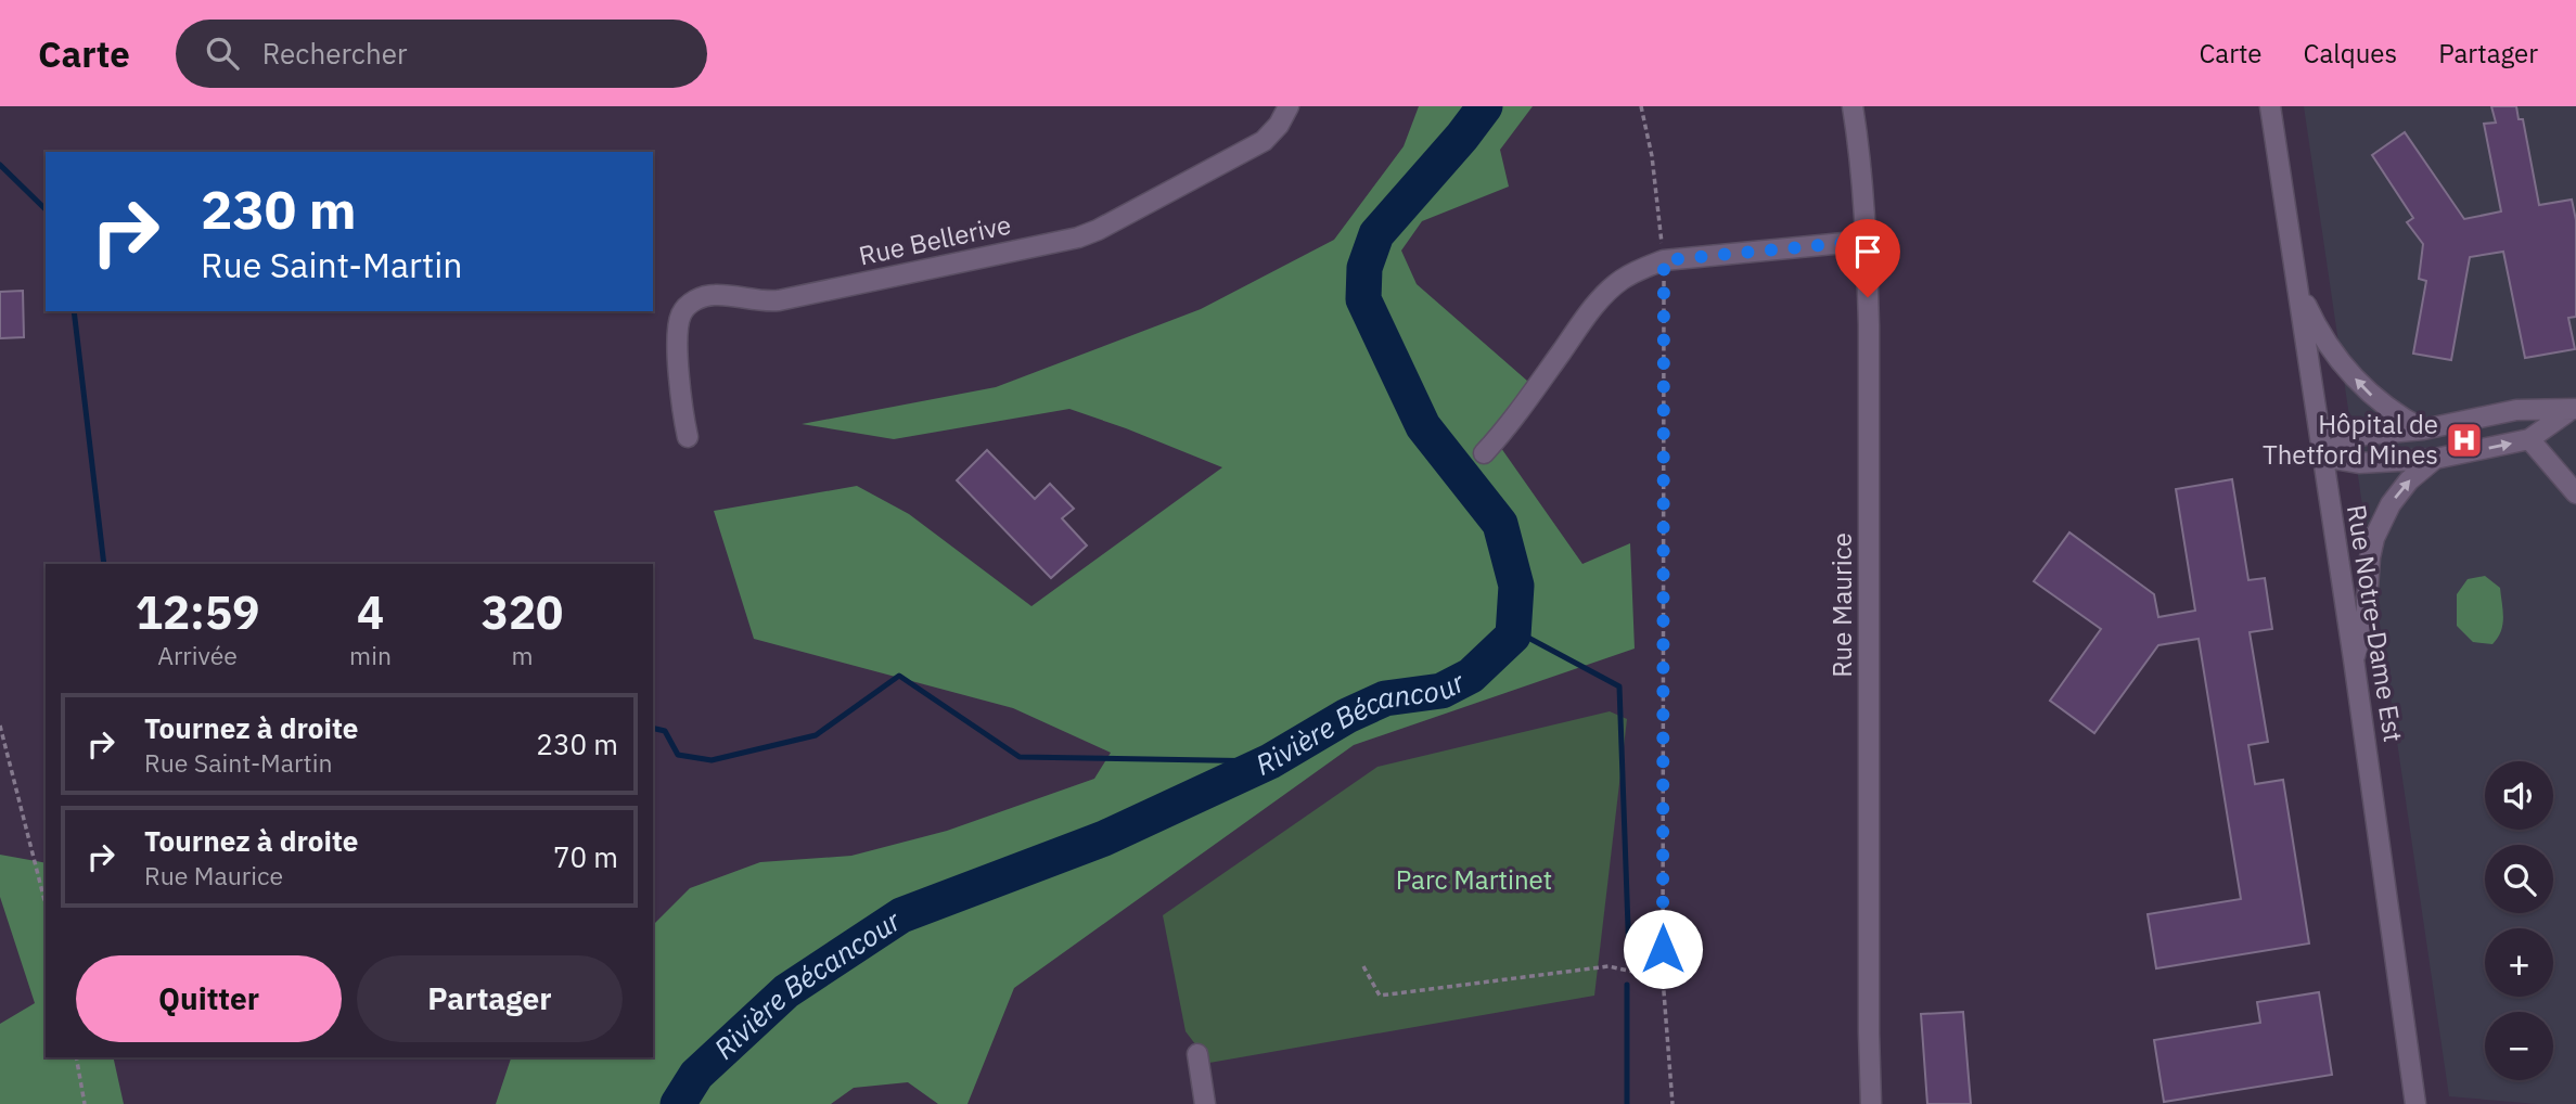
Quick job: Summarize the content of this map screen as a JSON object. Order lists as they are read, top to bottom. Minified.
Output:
{"streets":{"street":["Rue Bellerive","Rue Maurice","Rue Notre-Dame Est"]},"water":["Rivière Bécancour"],"parks":["Parc Martinet"],"places":{"hospital":["Hôpital de Thetford Mines"]},"page":{"header":"Carte","search":"Rechercher","nav":["Carte","Calques","Partager"],"turn":["230 m","Rue Saint-Martin"],"eta":["12:59","Arrivée","4","min","320","m"],"list":[{"name":"Tournez à droite","note":"Rue Saint-Martin","value":"230 m"},{"name":"Tournez à droite","note":"Rue Maurice","value":"70 m"}],"map_buttons":["+","−"],"buttons":["Quitter","Partager"]}}
